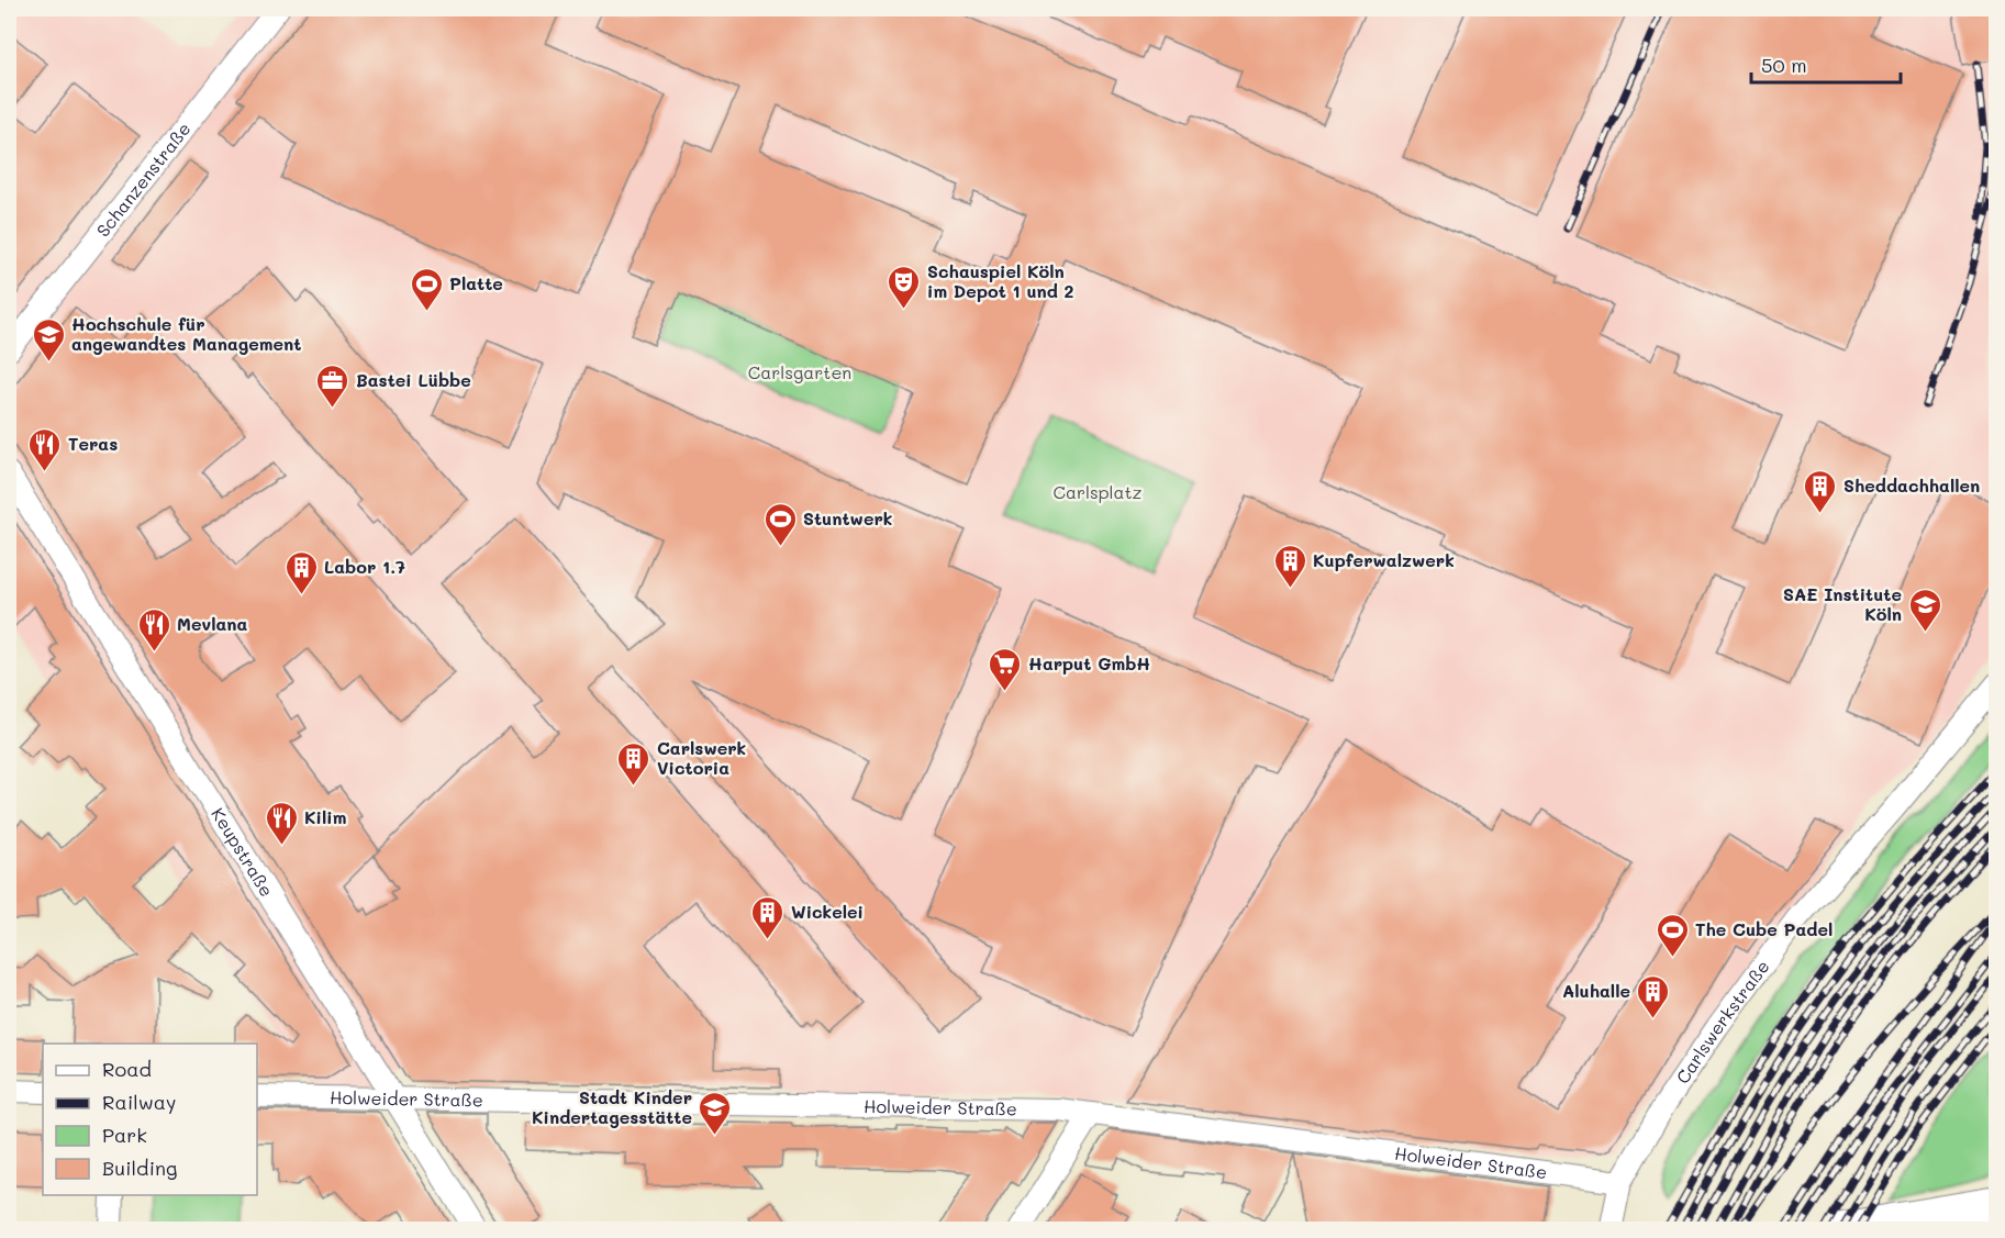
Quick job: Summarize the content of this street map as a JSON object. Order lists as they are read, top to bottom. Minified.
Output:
{"streets":{"street":["Schanzenstraße","Keupstraße","Carlswerkstraße","Holweider Straße"]},"crossings":[["Keupstraße","Holweider Straße"],["Carlswerkstraße","Holweider Straße"]],"parks":["Carlsgarten","Carlsplatz"],"places":{"theatre":["Schauspiel Köln im Depot 1 und 2"],"sports":["Platte","Stuntwerk","The Cube Padel"],"school or university":["Hochschule für angewandtes Management","SAE Institute Köln","Stadt Kinder Kindertagesstätte"],"office":["Bastei Lübbe"],"restaurant":["Teras","Mevlana","Kilim"],"building":["Sheddachhallen","Kupferwalzwerk","Labor 1.7","Carlswerk Victoria","Wickelei","Aluhalle"],"supermarket":["Harput GmbH"]},"legend":["Road","Railway","Park","Building"],"scale_bar":"50 m"}
